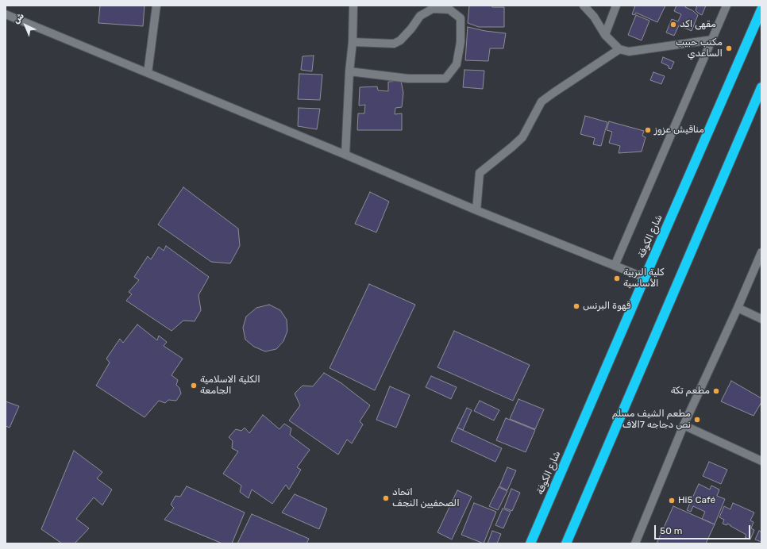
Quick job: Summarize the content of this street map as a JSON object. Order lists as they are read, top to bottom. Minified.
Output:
{"streets":{"highway":["شارع الكوفة"]},"places":["مقهى اكد","مكتب حبيب الساعدي","مناقيش عزوز","كلية التربية الأساسية","قهوة البرنس","الكلية الاسلامية الجامعة","مطعم تكة","مطعم الشيف مسلم نص دجاجه 7الاف","اتحاد الصحفيين النجف","Hi5 Café"],"scale_bar":"50 m","north":"top left"}
